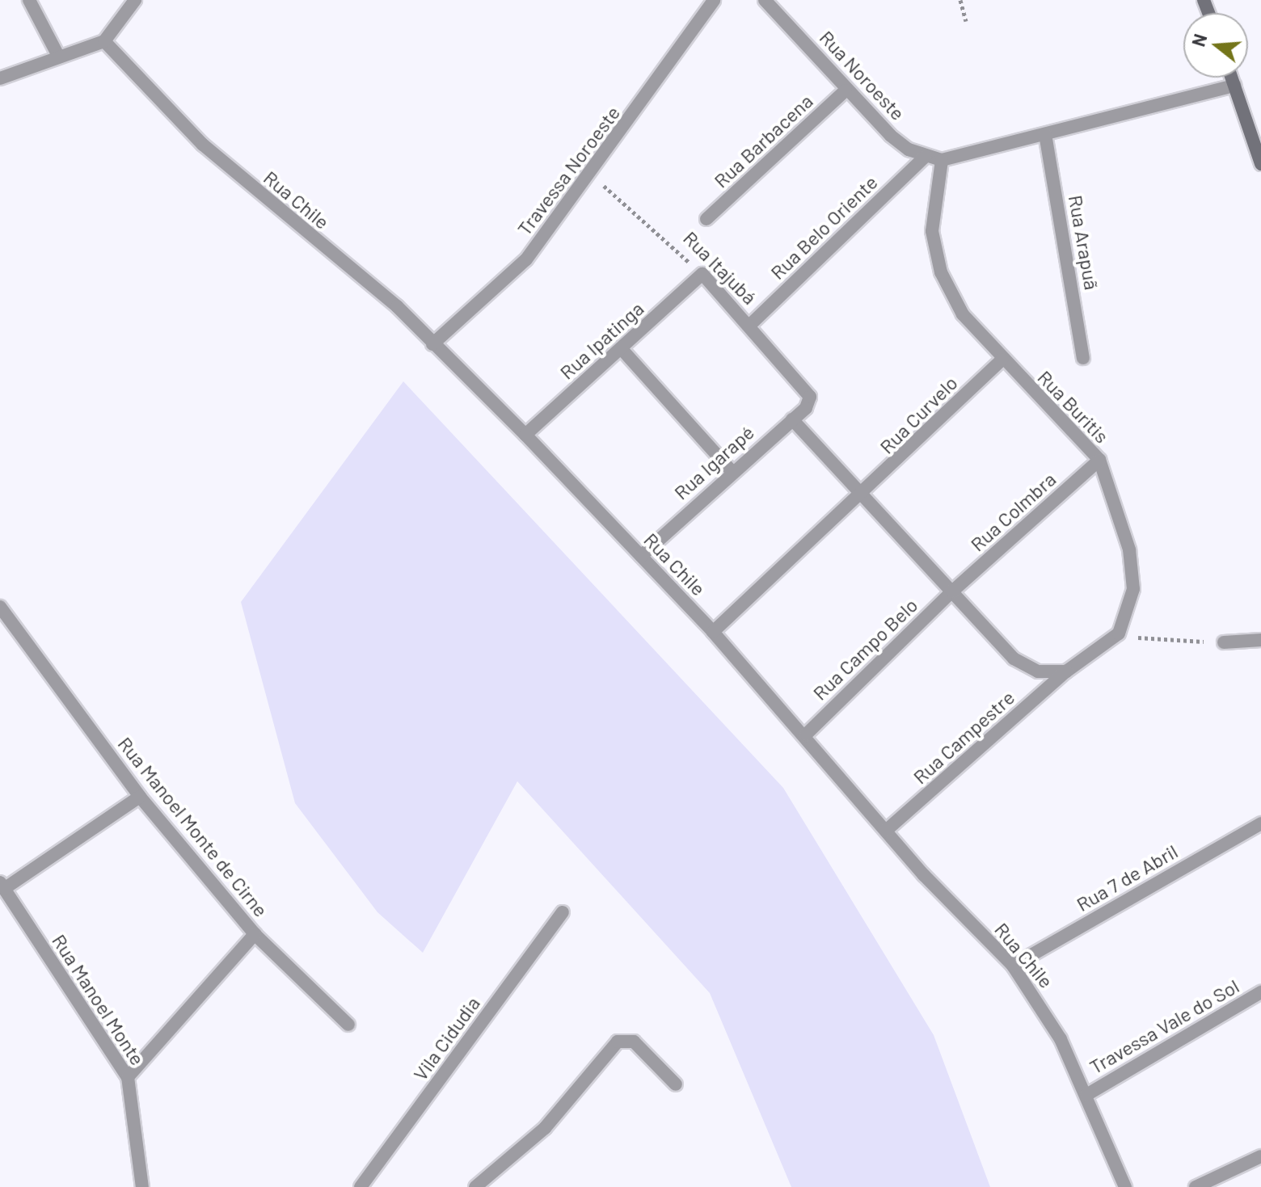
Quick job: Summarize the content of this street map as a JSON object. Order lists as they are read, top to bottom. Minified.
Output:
{"streets":{"street":["Rua Noroeste","Rua Barbacena","Travessa Noroeste","Rua Chile","Rua Belo Oriente","Rua Arapuã","Rua Itajubá","Rua Ipatinga","Rua Buritis","Rua Curvelo","Rua Igarapé","Rua Colmbra","Rua Campo Belo","Rua Campestre","Rua Manoel Monte de Cirne","Rua 7 de Abril","Rua Manoel Monte","Travessa Vale do Sol","Vila Cidudia"]},"crossings":[["Rua Noroeste","Rua Barbacena"],["Rua Noroeste","Rua Belo Oriente"],["Rua Noroeste","Rua Buritis"],["Travessa Noroeste","Rua Chile"],["Travessa Noroeste","Rua Itajubá"],["Rua Chile","Rua Ipatinga"],["Rua Chile","Rua Curvelo"],["Rua Chile","Rua Igarapé"],["Rua Chile","Rua Campo Belo"],["Rua Chile","Rua Campestre"],["Rua Chile","Rua 7 de Abril"],["Rua Chile","Travessa Vale do Sol"],["Rua Belo Oriente","Rua Itajubá"],["Rua Itajubá","Rua Ipatinga"],["Rua Itajubá","Rua Igarapé"],["Rua Buritis","Rua Curvelo"],["Rua Buritis","Rua Colmbra"],["Rua Colmbra","Rua Campo Belo"]],"north":"left"}
